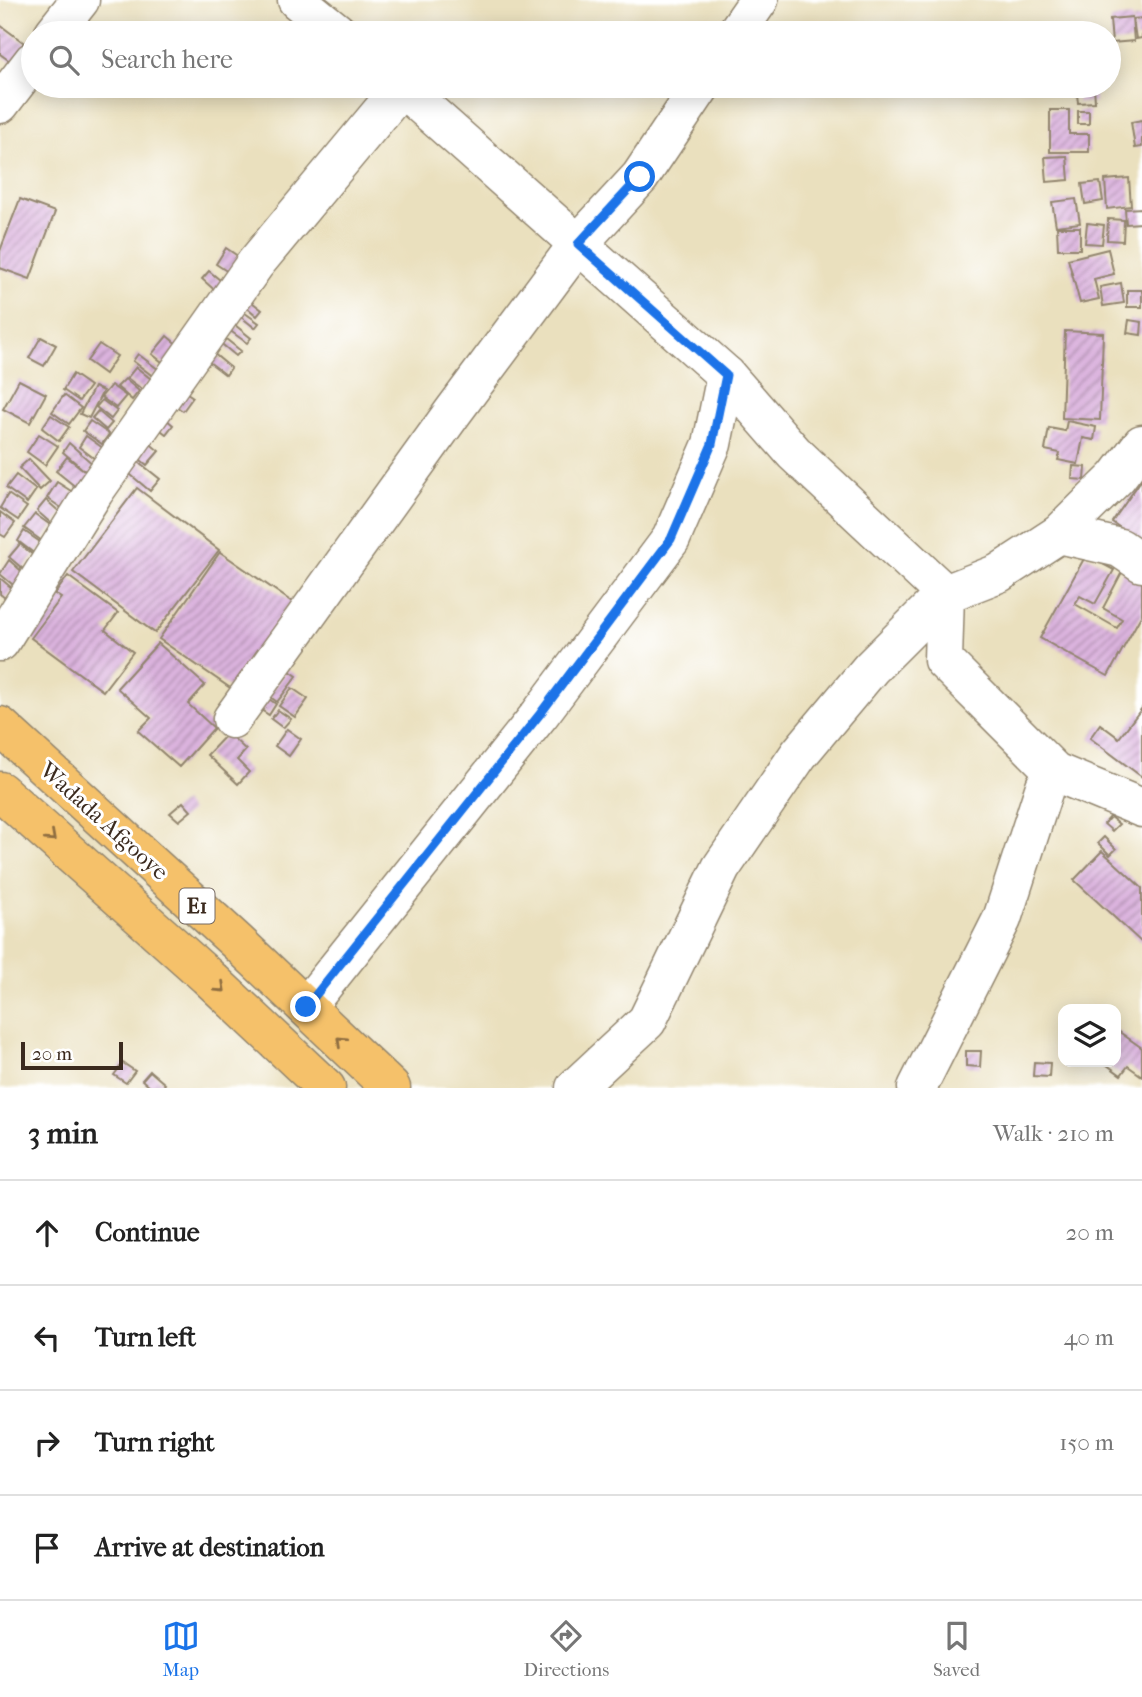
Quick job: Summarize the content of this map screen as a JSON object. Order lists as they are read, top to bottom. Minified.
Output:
{"streets":{"highway":["Wadada Afgooye","E1"]},"scale_bar":"20 m","page":{"search":"Search here","scale":"20 m","heading":["3 min","Walk · 210 m"],"list":[["Continue","20 m"],["Turn left","40 m"],["Turn right","150 m"],"Arrive at destination"],"nav":["Map","Directions","Saved"]}}
